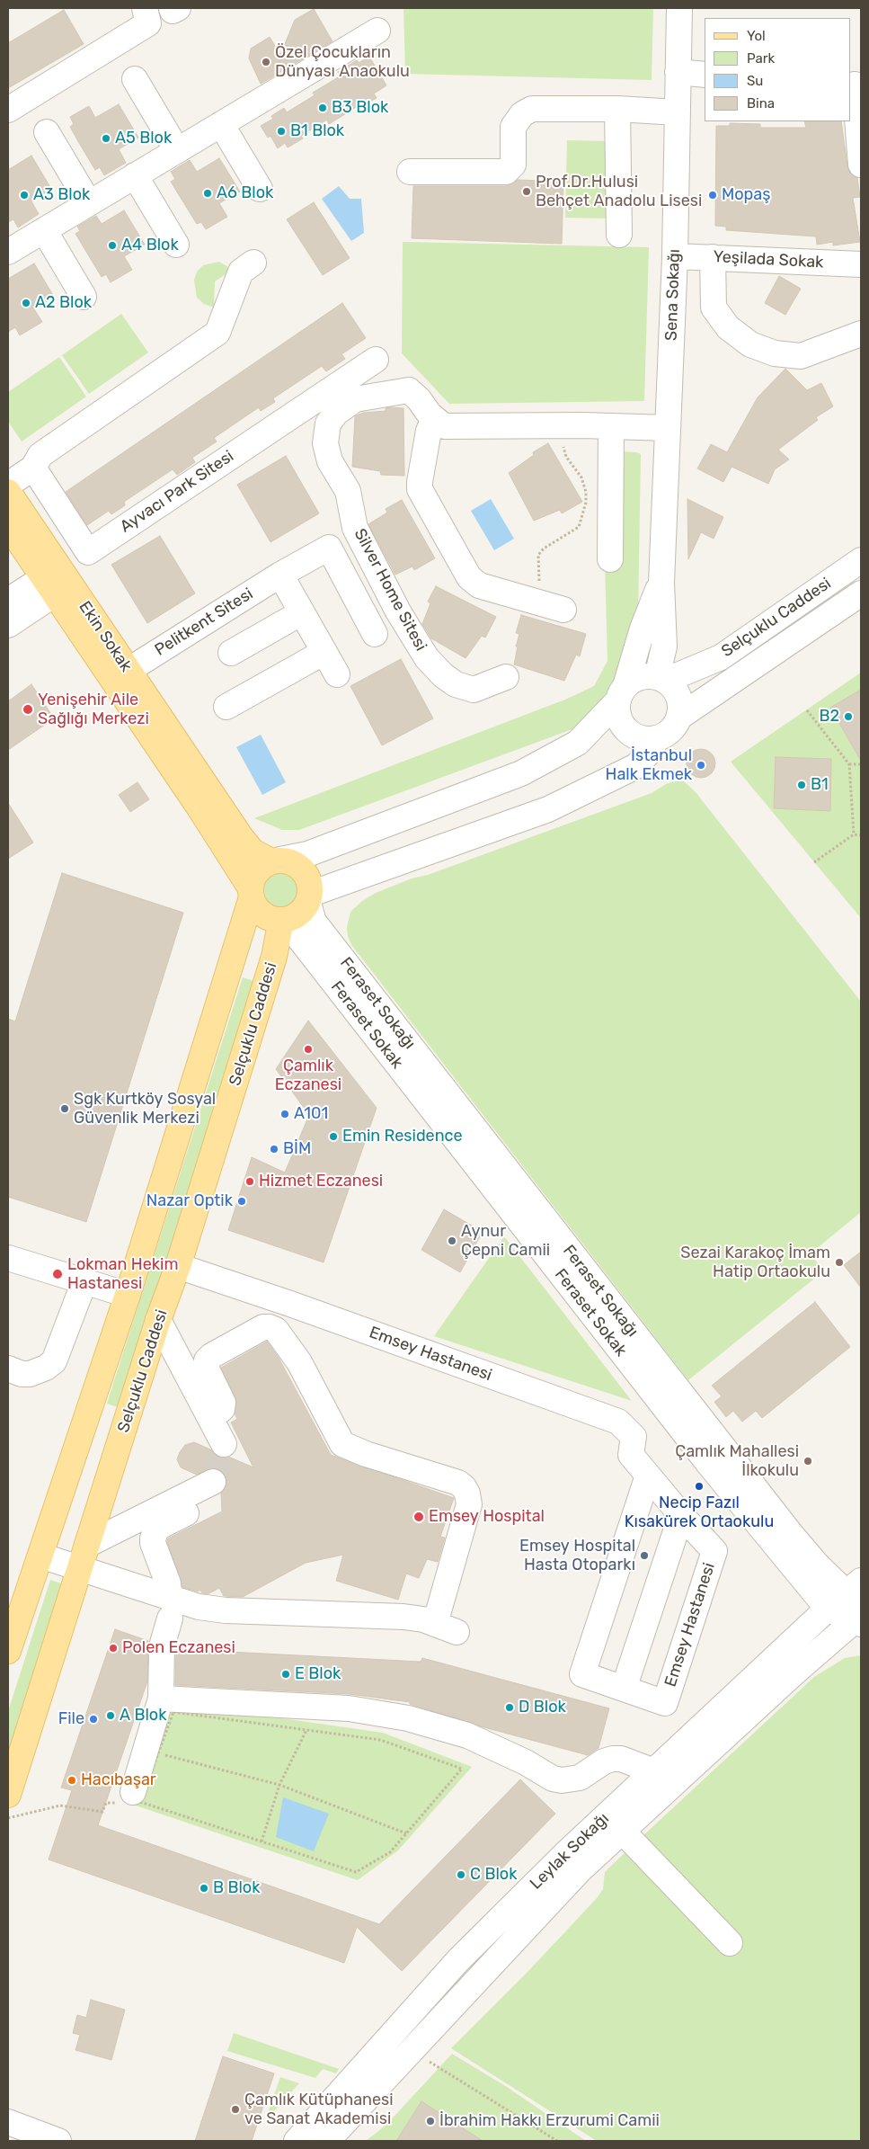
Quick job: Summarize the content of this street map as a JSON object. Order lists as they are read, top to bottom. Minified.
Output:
{"streets":{"main road":["Selçuklu Caddesi","Ekin Sokak"],"street":["Yeşilada Sokak","Sena Sokağı","Ayvacı Park Sitesi","Silver Home Sitesi","Pelitkent Sitesi","Feraset Sokağı","Feraset Sokak","Emsey Hastanesi","Leylak Sokağı"]},"crossings":[["Yeşilada Sokak","Sena Sokağı"],["Sena Sokağı","Selçuklu Caddesi"],["Selçuklu Caddesi","Ekin Sokak"],["Selçuklu Caddesi","Feraset Sokağı"],["Selçuklu Caddesi","Feraset Sokak"],["Selçuklu Caddesi","Emsey Hastanesi"],["Pelitkent Sitesi","Ekin Sokak"],["Ekin Sokak","Feraset Sokağı"],["Ekin Sokak","Feraset Sokak"],["Feraset Sokağı","Feraset Sokak"],["Feraset Sokağı","Leylak Sokağı"],["Feraset Sokak","Leylak Sokağı"]],"places":["Özel Çocukların Dünyası Anaokulu","B3 Blok","B1 Blok","A5 Blok","Prof.Dr.Hulusi Behçet Anadolu Lisesi","A6 Blok","A3 Blok","Mopaş","A4 Blok","A2 Blok","Yenişehir Aile Sağlığı Merkezi","B2","İstanbul Halk Ekmek","B1","Çamlık Eczanesi","Sgk Kurtköy Sosyal Güvenlik Merkezi","A101","Emin Residence","BİM","Hizmet Eczanesi","Nazar Optik","Aynur Çepni Camii","Sezai Karakoç İmam Hatip Ortaokulu","Lokman Hekim Hastanesi","Çamlık Mahallesi İlkokulu","Necip Fazıl Kısakürek Ortaokulu","Emsey Hospital","Emsey Hospital Hasta Otoparkı","Polen Eczanesi","E Blok","D Blok","A Blok","File","Hacıbaşar","C Blok","B Blok","Çamlık Kütüphanesi ve Sanat Akademisi","İbrahim Hakkı Erzurumi Camii"],"legend":["Yol","Park","Su","Bina"]}
